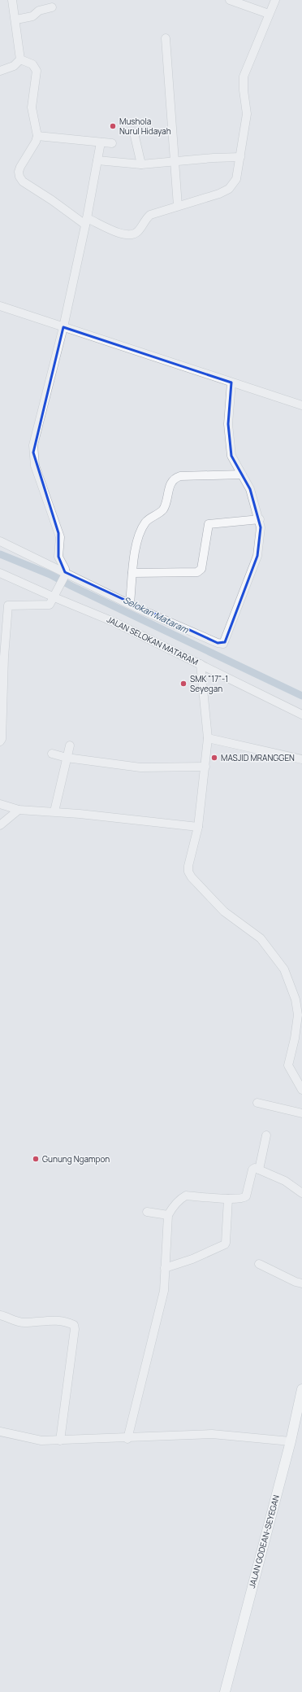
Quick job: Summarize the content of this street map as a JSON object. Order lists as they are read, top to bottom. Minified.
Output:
{"streets":{"main road":["JALAN GODEAN-SEYEGAN"],"street":["JALAN SELOKAN MATARAM"]},"water":["Selokan Mataram"],"places":["Mushola Nurul Hidayah","SMK \"17\"-1 Seyegan","MASJID MRANGGEN","Gunung Ngampon"]}
